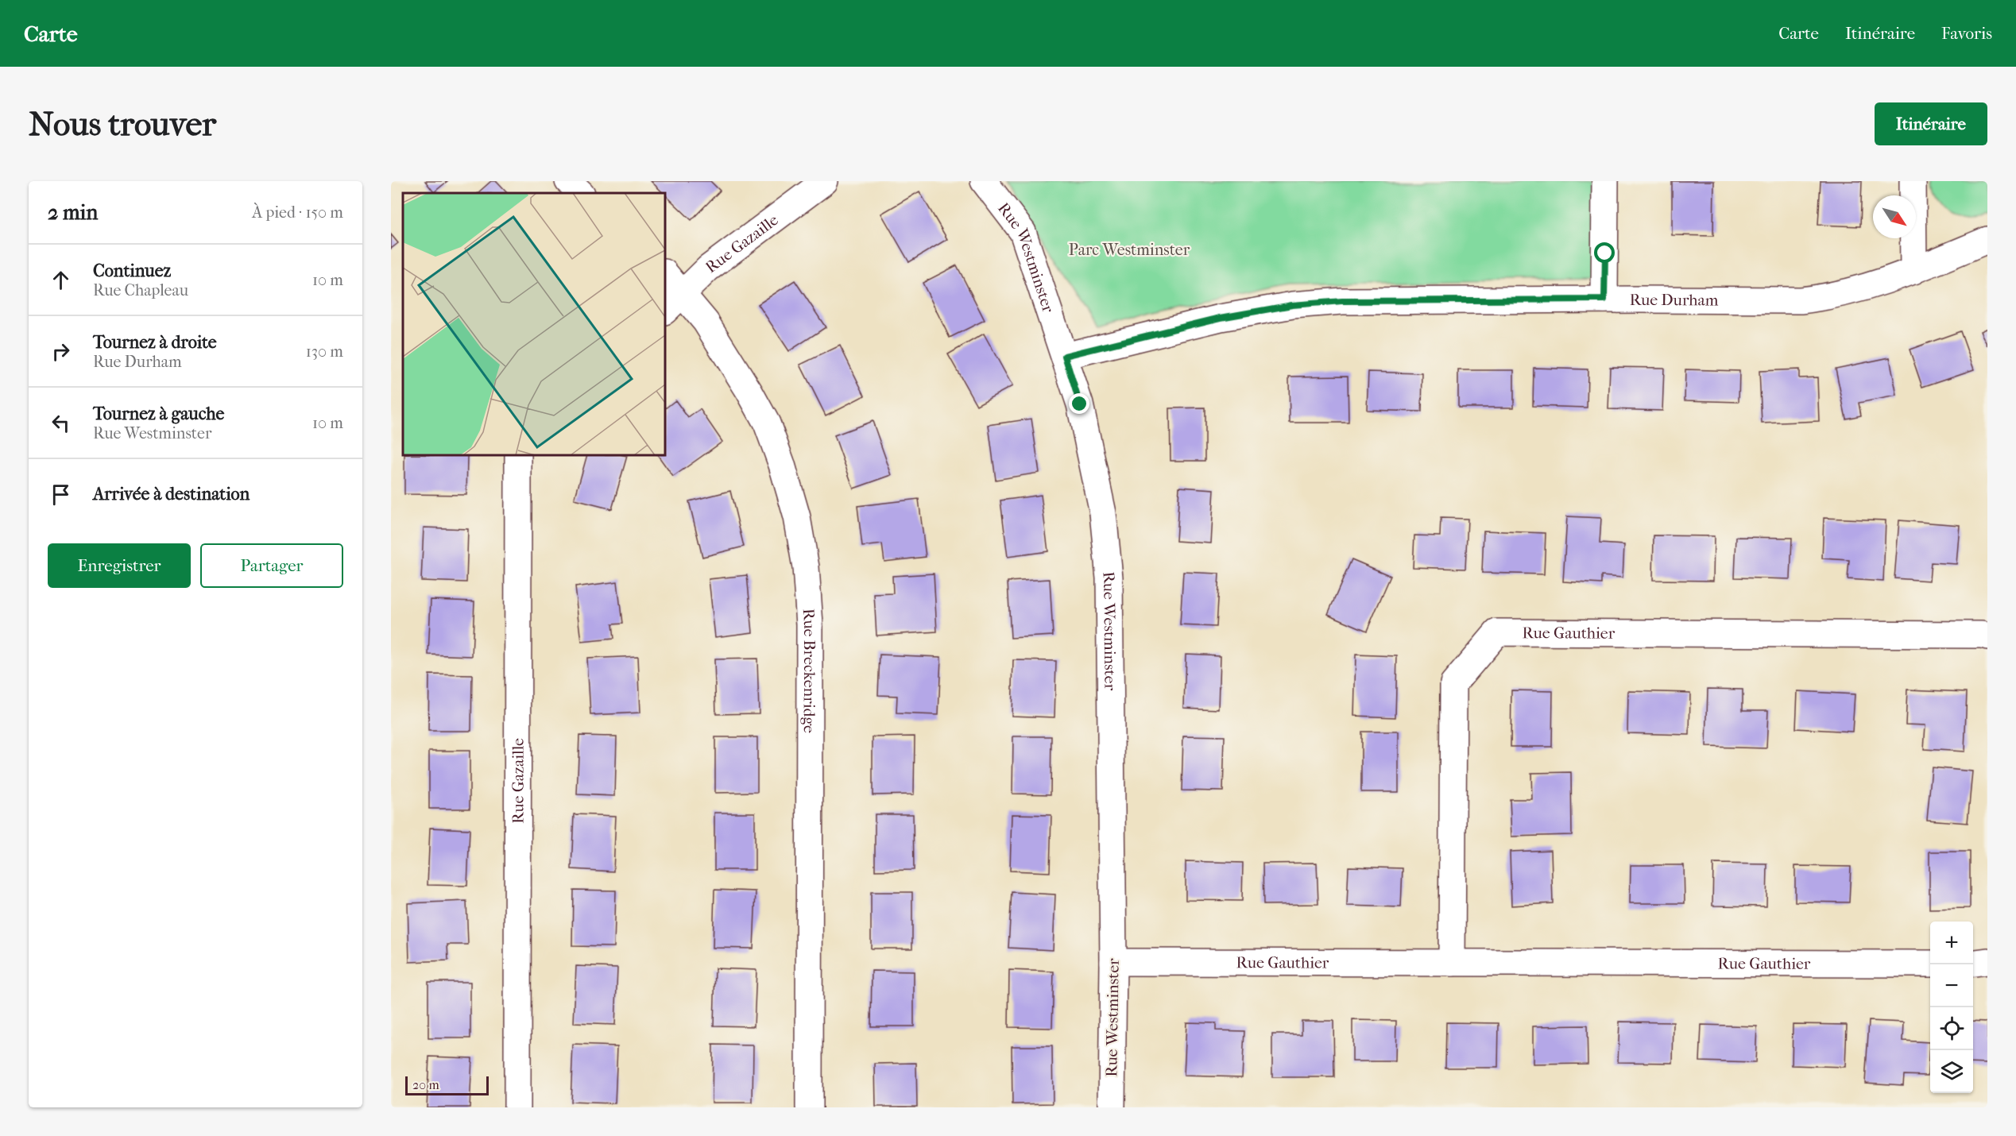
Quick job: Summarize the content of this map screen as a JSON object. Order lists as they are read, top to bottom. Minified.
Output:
{"streets":{"street":["Rue Gazaille","Rue Westminster","Rue Durham","Rue Gauthier","Rue Breckenridge"]},"crossings":[["Rue Gazaille","Rue Breckenridge"],["Rue Westminster","Rue Durham"],["Rue Westminster","Rue Gauthier"]],"parks":["Parc Westminster"],"scale_bar":"20 m","north":"bottom right","page":{"header":"Carte","nav":["Carte","Itinéraire","Favoris"],"buttons":["Itinéraire",["Enregistrer","Partager"]],"title":"Nous trouver","heading":["2 min","À pied · 150 m"],"list":[["Continuez","Rue Chapleau","10 m"],["Tournez à droite","Rue Durham","130 m"],["Tournez à gauche","Rue Westminster","10 m"],"Arrivée à destination"],"map_buttons":["+","−"],"scale":"20 m"}}
